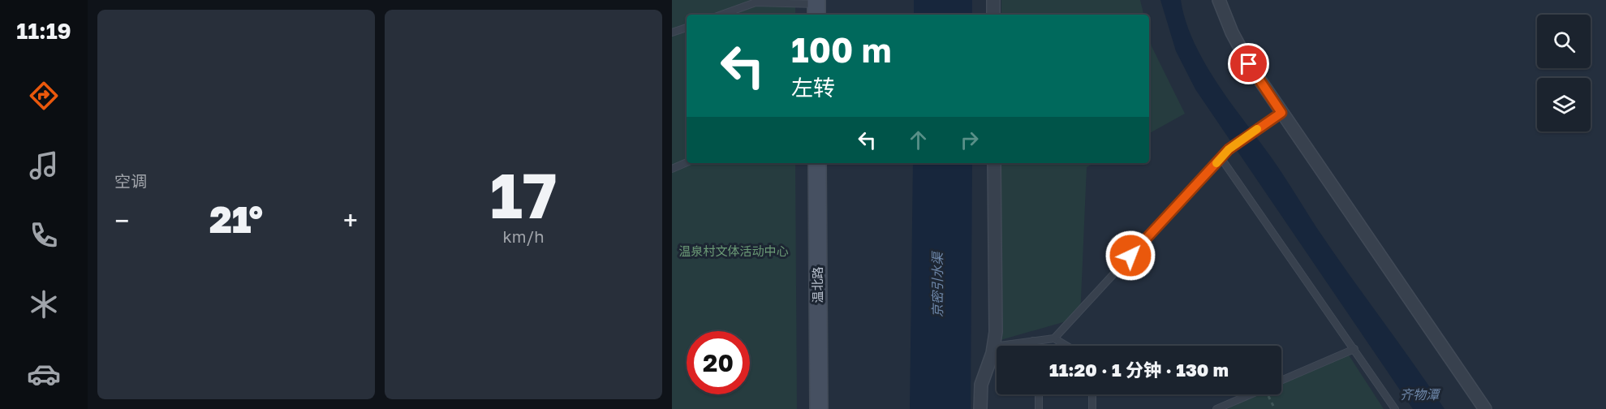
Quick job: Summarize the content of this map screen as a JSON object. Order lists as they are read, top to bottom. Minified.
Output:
{"streets":{"main road":["温北路"]},"water":["京密引水渠","齐物潭"],"parks":["温泉村文体活动中心"],"page":{"tabs":"11:19","tile":["空调",["17","km/h"]],"turn":["100 m","左转"],"heat":["−","21°","+"],"limit":"20","trip":"11:20 · 1 分钟 · 130 m"}}
